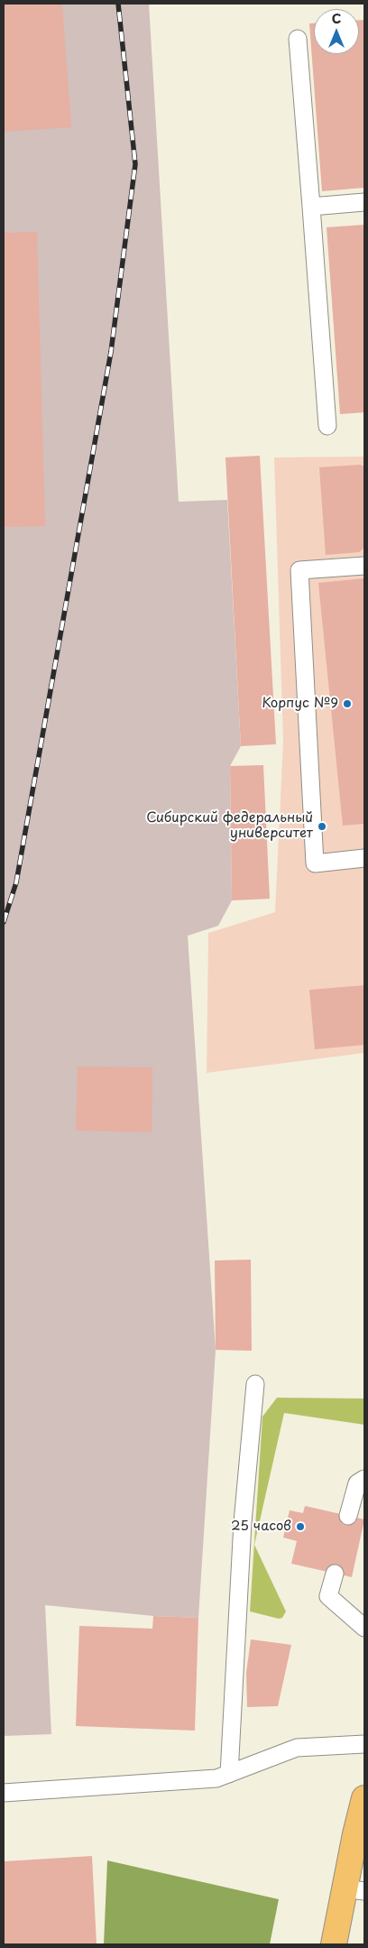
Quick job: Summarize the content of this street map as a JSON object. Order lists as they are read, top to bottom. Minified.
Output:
{"places":["Корпус №9","Сибирский федеральный университет","25 часов"],"north":"top"}
